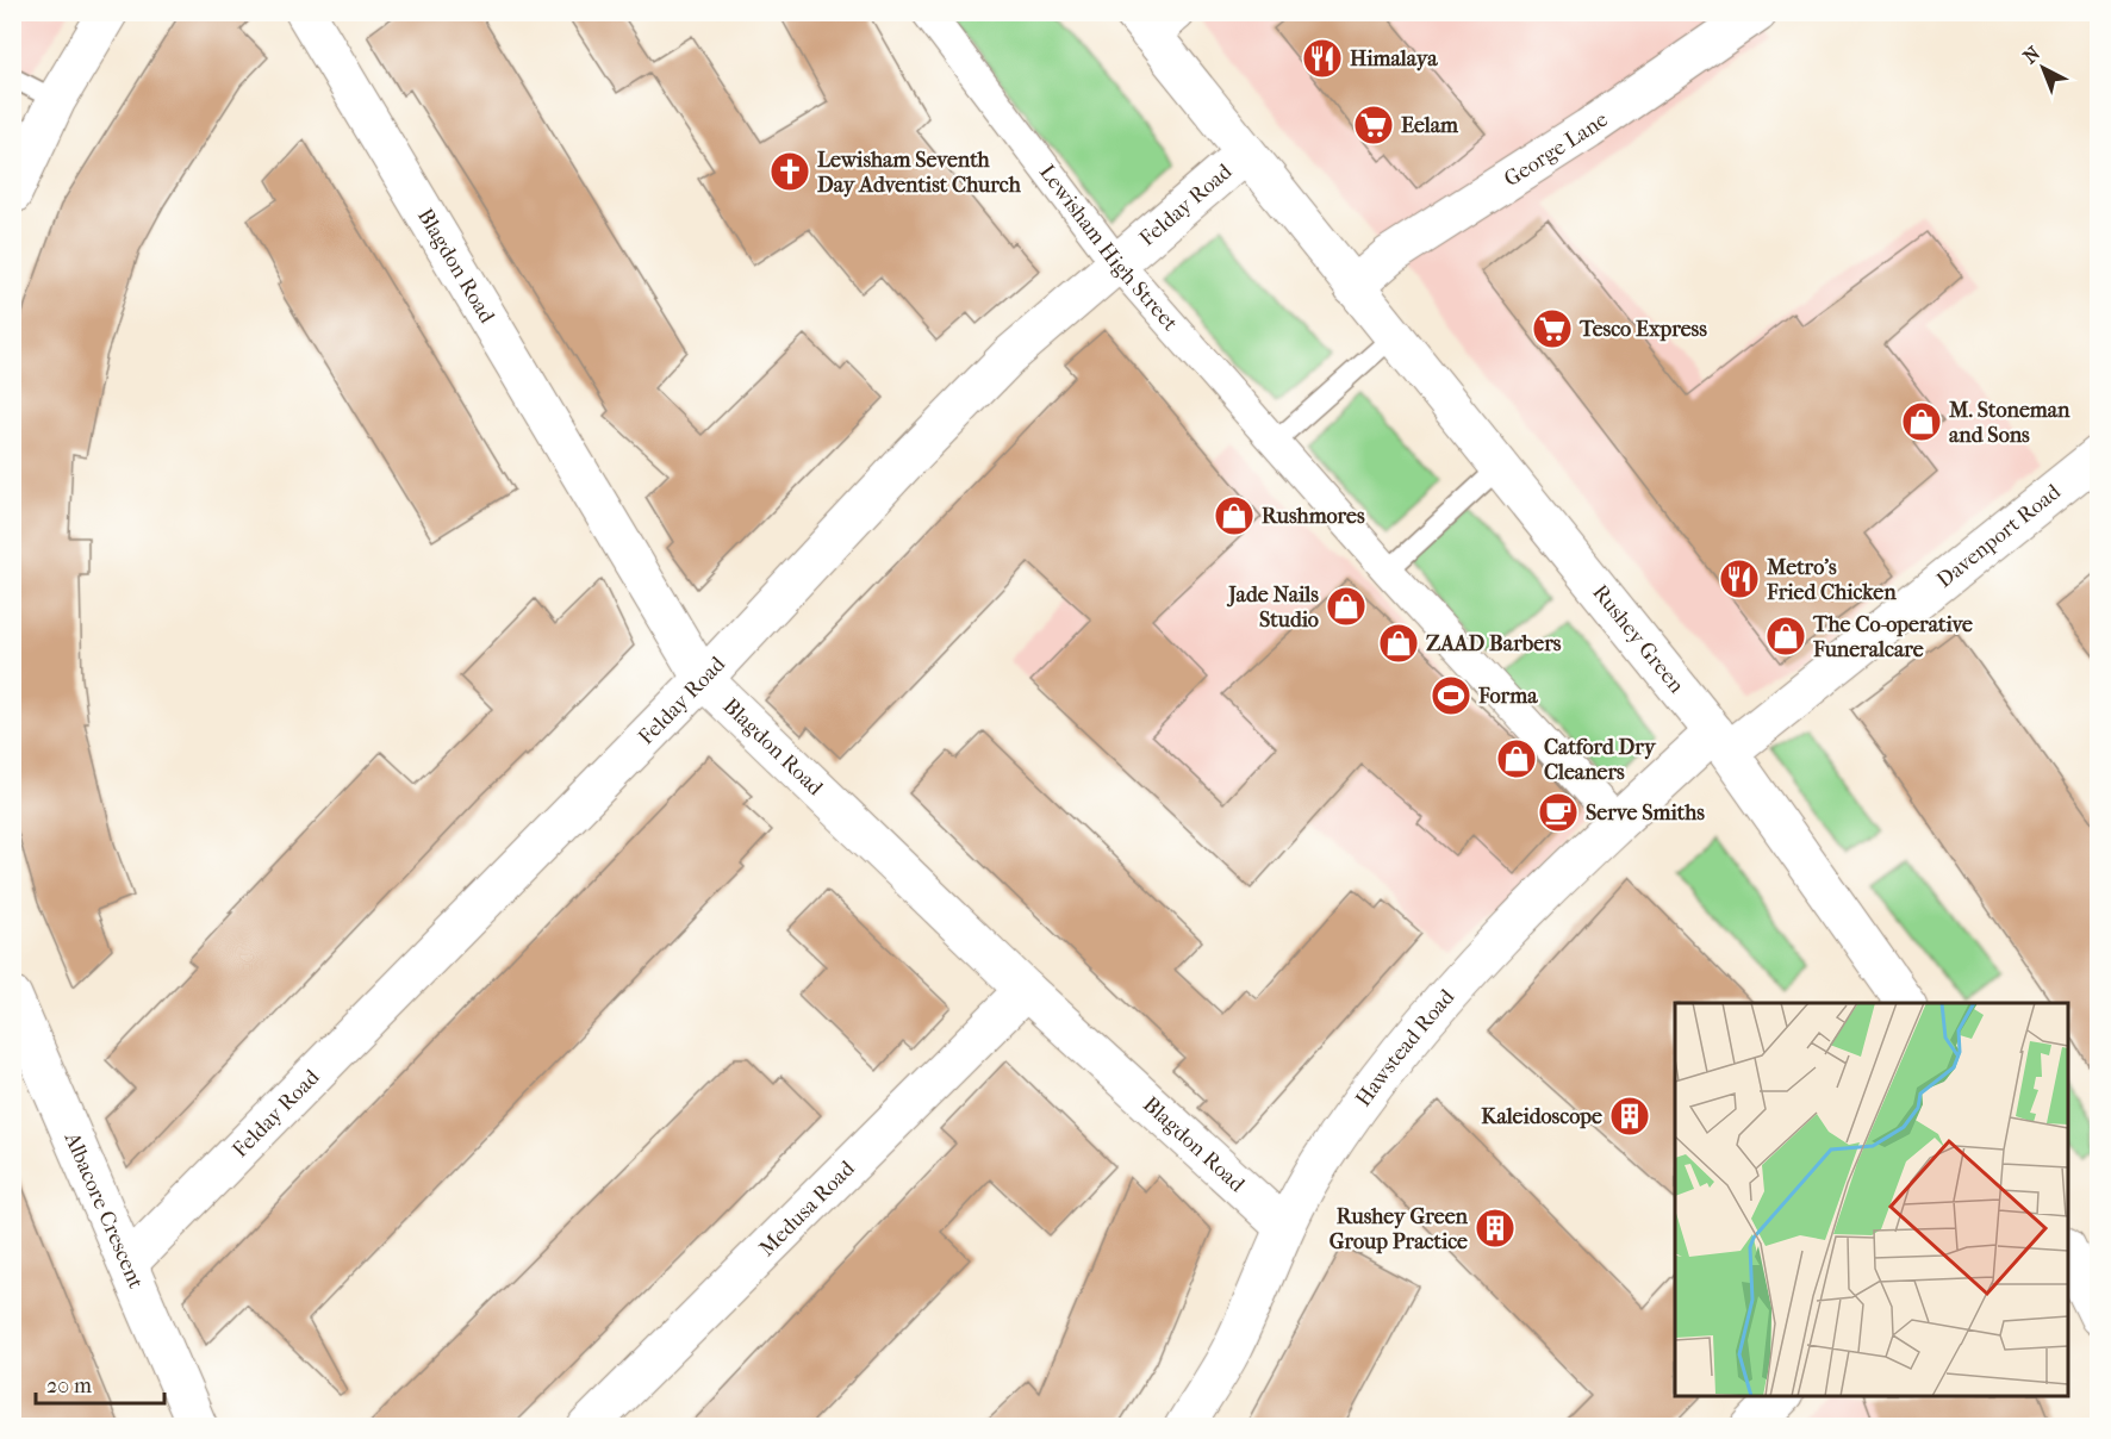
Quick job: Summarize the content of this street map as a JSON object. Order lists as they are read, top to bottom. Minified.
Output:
{"streets":{"main road":["George Lane","Felday Road","Blagdon Road","Davenport Road","Rushey Green","Hawstead Road","Medusa Road","Albacore Crescent"],"street":["Lewisham High Street"]},"crossings":[["George Lane","Rushey Green"],["Felday Road","Lewisham High Street"],["Felday Road","Blagdon Road"],["Felday Road","Albacore Crescent"],["Blagdon Road","Hawstead Road"],["Blagdon Road","Medusa Road"],["Davenport Road","Rushey Green"],["Davenport Road","Hawstead Road"],["Rushey Green","Hawstead Road"]],"places":{"restaurant":["Himalaya","Metro's Fried Chicken"],"supermarket":["Eelam","Tesco Express"],"church":["Lewisham Seventh Day Adventist Church"],"shop":["M. Stoneman and Sons","Rushmores","Jade Nails Studio","The Co-operative Funeralcare","ZAAD Barbers","Catford Dry Cleaners"],"sports":["Forma"],"cafe":["Serve Smiths"],"building":["Kaleidoscope","Rushey Green Group Practice"]},"scale_bar":"20 m","north":"top left"}
